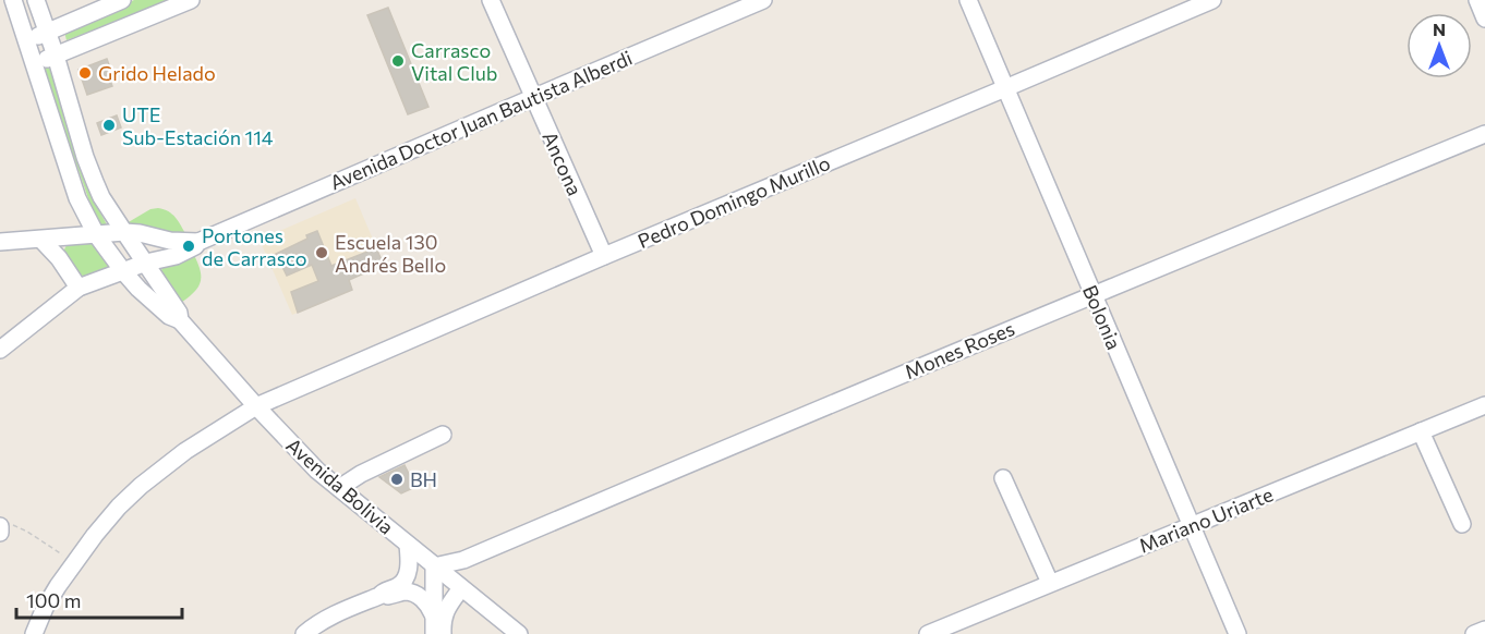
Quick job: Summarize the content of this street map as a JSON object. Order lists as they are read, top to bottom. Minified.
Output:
{"streets":{"street":["Avenida Doctor Juan Bautista Alberdi","Ancona","Pedro Domingo Murillo","Bolonia","Mones Roses","Avenida Bolivia","Mariano Uriarte"]},"crossings":[["Avenida Doctor Juan Bautista Alberdi","Ancona"],["Avenida Doctor Juan Bautista Alberdi","Avenida Bolivia"],["Ancona","Pedro Domingo Murillo"],["Pedro Domingo Murillo","Bolonia"],["Pedro Domingo Murillo","Avenida Bolivia"],["Bolonia","Mones Roses"],["Bolonia","Mariano Uriarte"],["Mones Roses","Avenida Bolivia"]],"places":["Carrasco Vital Club","Grido Helado","UTE Sub-Estación 114","Portones de Carrasco","Escuela 130 Andrés Bello","BH"],"scale_bar":"100 m","north":"top"}
